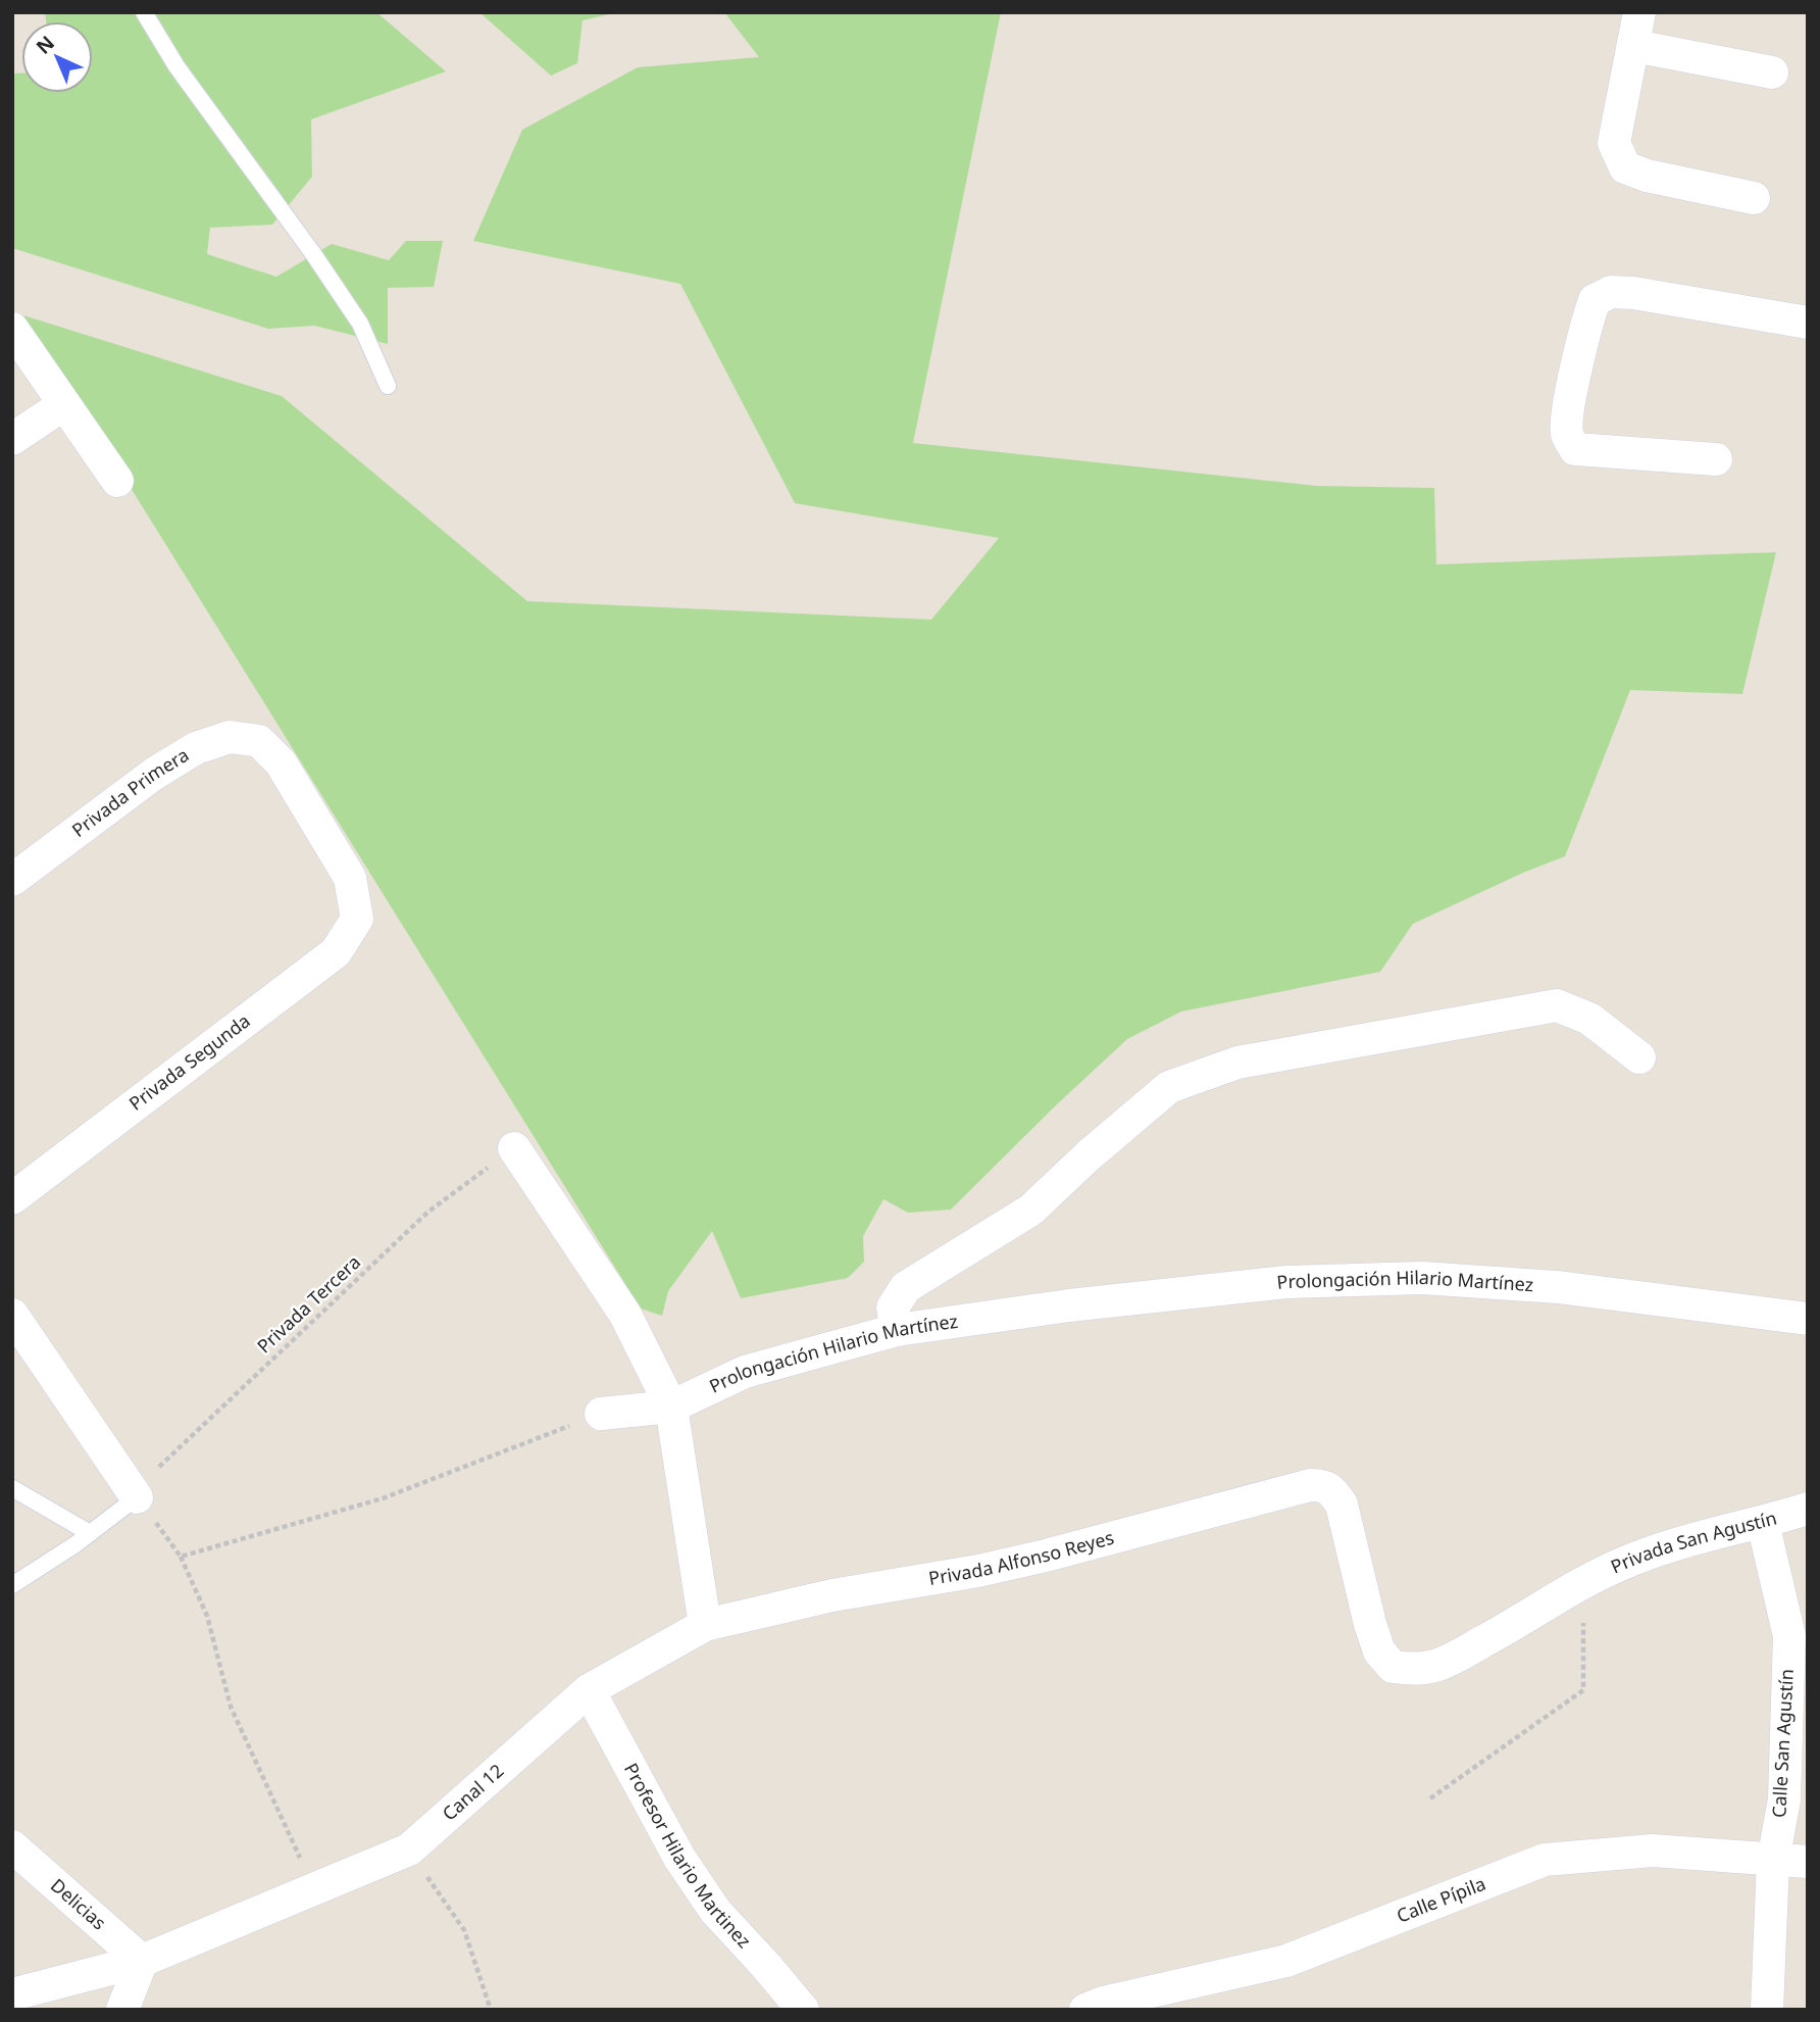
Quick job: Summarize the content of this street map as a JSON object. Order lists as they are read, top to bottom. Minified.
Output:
{"streets":{"street":["Privada Primera","Privada Segunda","Prolongación Hilario Martínez","Privada San Agustín","Privada Alfonso Reyes","Calle San Agustín","Canal 12","Profesor Hilario Martinez","Calle Pípila","Delicias"],"path":["Privada Tercera"]},"crossings":[["Privada Primera","Privada Segunda"],["Privada San Agustín","Privada Alfonso Reyes"],["Privada San Agustín","Calle San Agustín"],["Privada Alfonso Reyes","Canal 12"],["Calle San Agustín","Calle Pípila"],["Canal 12","Profesor Hilario Martinez"],["Canal 12","Delicias"]],"north":"top left"}
